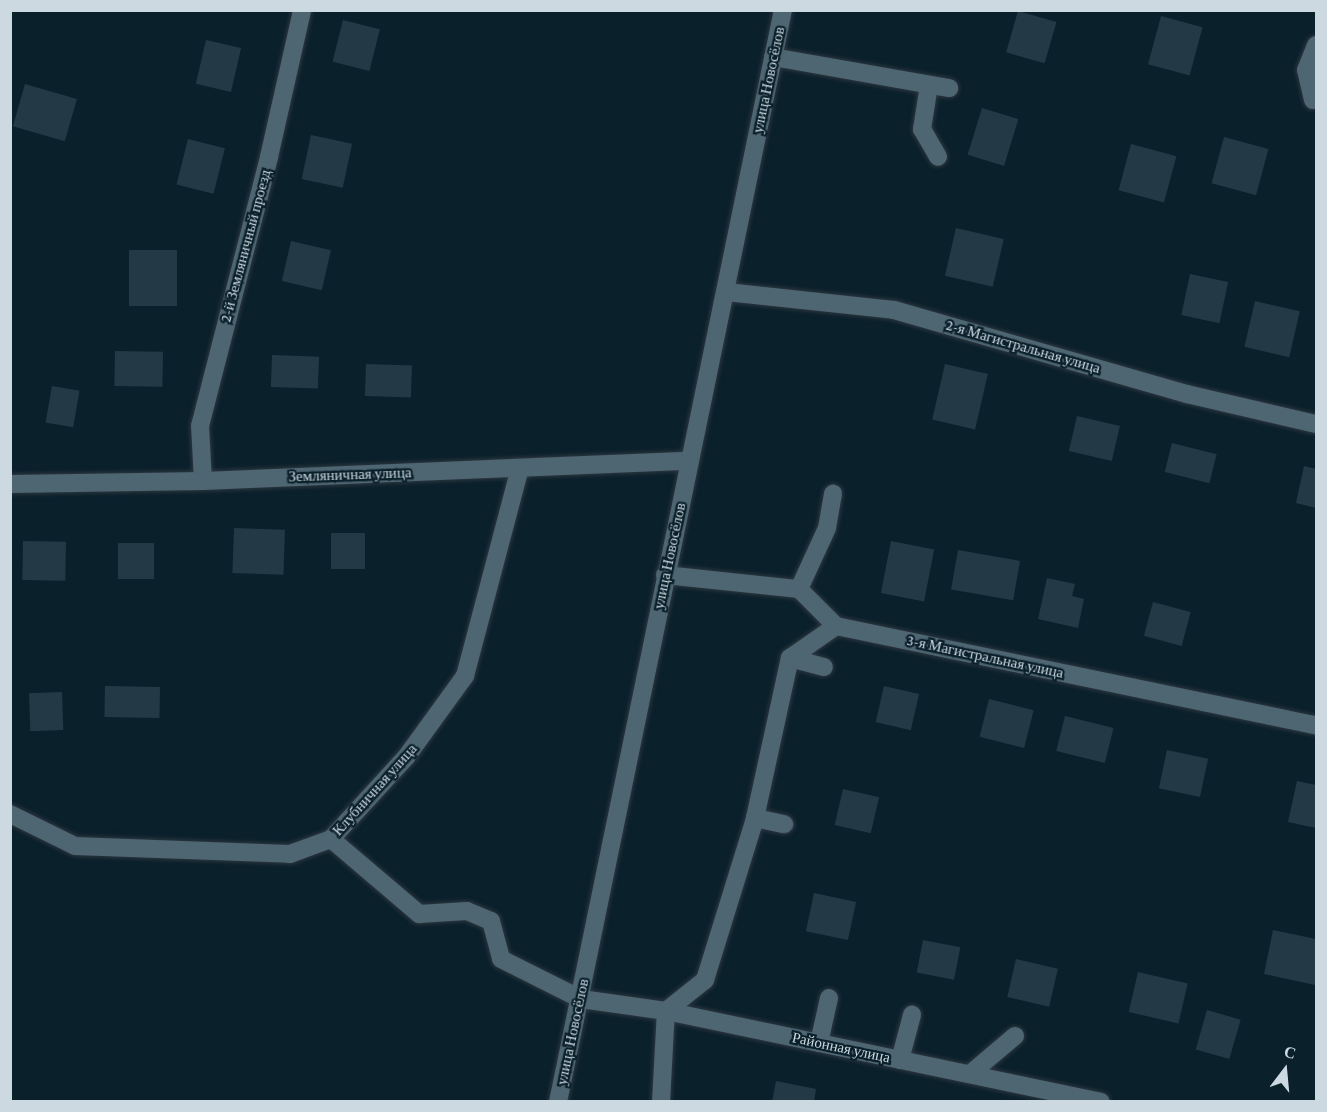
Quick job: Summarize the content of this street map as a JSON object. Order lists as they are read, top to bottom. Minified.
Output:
{"streets":{"street":["улица Новосёлов","2-й Земляничный проезд","2-я Магистральная улица","Земляничная улица","3-я Магистральная улица","Клубничная улица","Районная улица"]},"crossings":[["улица Новосёлов","2-я Магистральная улица"],["улица Новосёлов","Земляничная улица"],["улица Новосёлов","Районная улица"],["2-й Земляничный проезд","Земляничная улица"],["Земляничная улица","Клубничная улица"],["Клубничная улица","Районная улица"]],"north":"top"}
